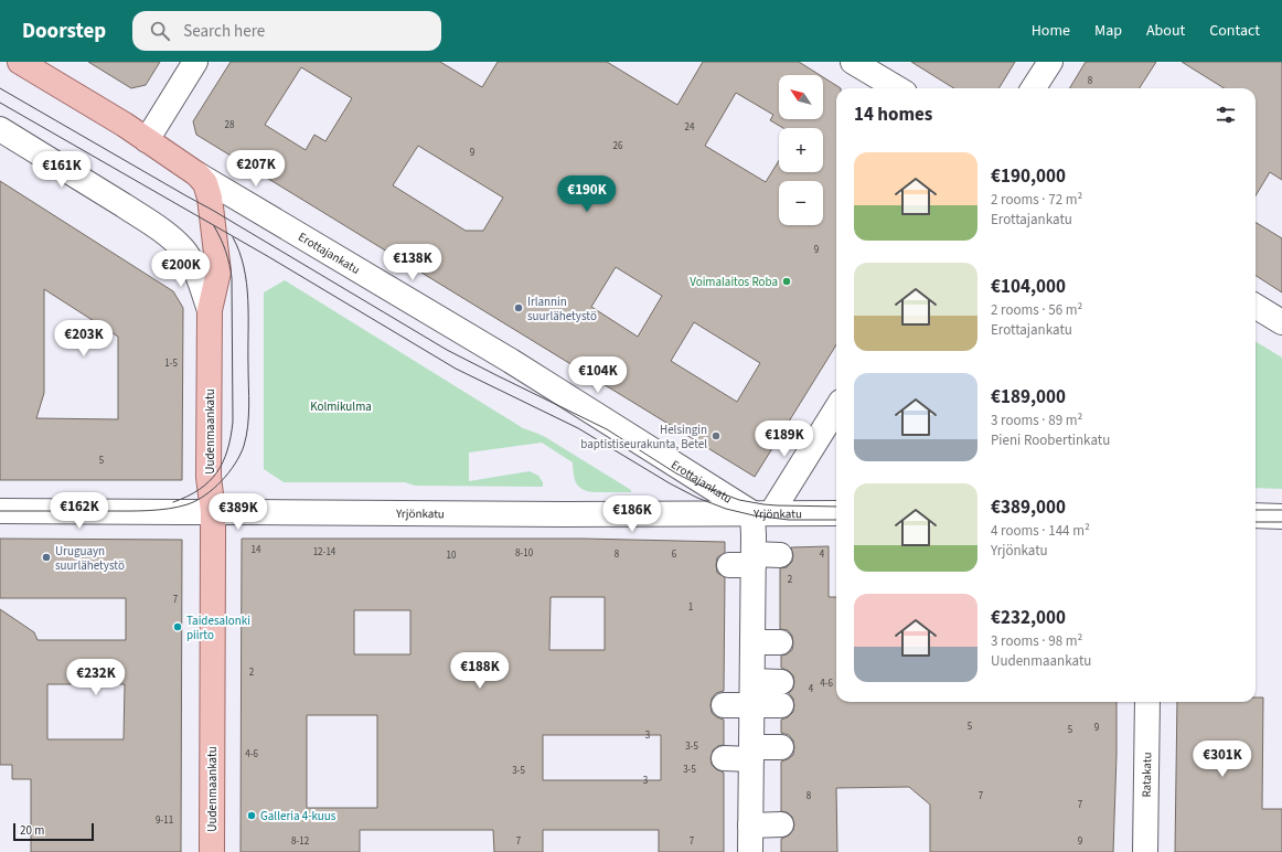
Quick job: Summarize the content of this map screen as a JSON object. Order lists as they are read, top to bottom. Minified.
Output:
{"streets":{"main road":["Erottajankatu","Uudenmaankatu"],"street":["Yrjönkatu","Ratakatu"]},"crossings":[["Erottajankatu","Uudenmaankatu"],["Erottajankatu","Yrjönkatu"],["Uudenmaankatu","Yrjönkatu"]],"parks":["Kolmikulma"],"places":["Voimalaitos Roba","Irlannin suurlähetystö","Helsingin baptistiseurakunta, Betel","Uruguayn suurlähetystö","Taidesalonki piirto","Galleria 4-kuus"],"house_numbers":["8","28","24","26","9","9","1-5","5","14","12-14","8-10","8","6","4","10","2","7","1","2","4-6","4","5","9","5","3","3-5","4-6","3-5","3-5","3","8","7","7","9-11","8-12","7","7","9"],"scale_bar":"20 m","north":"top left","page":{"header":"Doorstep","search":"Search here","nav":["Home","Map","About","Contact"],"map_buttons":["+","−"],"heading":"14 homes","list":[{"name":"€190,000","note":"2 rooms · 72 m² · Erottajankatu"},{"name":"€104,000","note":"2 rooms · 56 m² · Erottajankatu"},{"name":"€189,000","note":"3 rooms · 89 m² · Pieni Roobertinkatu"},{"name":"€389,000","note":"4 rooms · 144 m² · Yrjönkatu"},{"name":"€232,000","note":"3 rooms · 98 m² · Uudenmaankatu"}],"price":["€207K","€161K","€190K","€138K","€200K","€203K","€104K","€189K","€162K","€389K","€186K","€188K","€232K","€301K"],"scale":"20 m"}}
